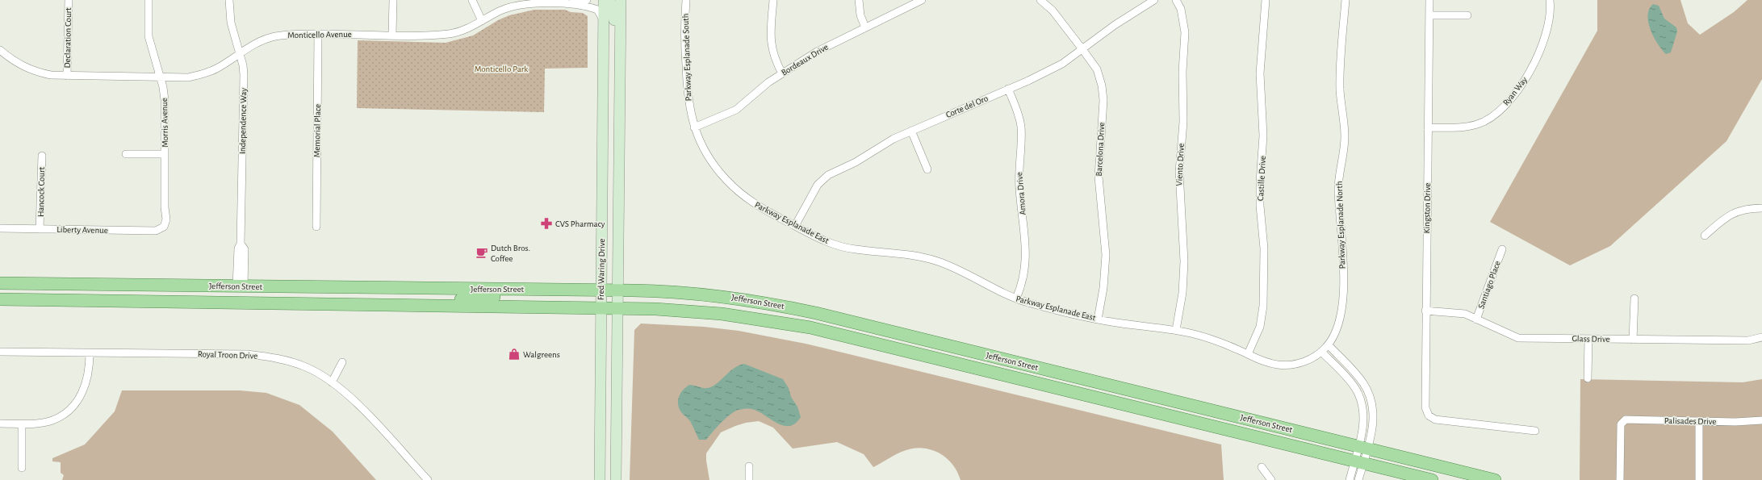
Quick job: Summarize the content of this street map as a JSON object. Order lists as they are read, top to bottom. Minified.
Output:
{"streets":{"main road":["Fred Waring Drive","Jefferson Street"],"street":["Monticello Avenue","Declaration Court","Parkway Esplanade South","Bordeaux Drive","Ryan Way","Corte del Oro","Independence Way","Morris Avenue","Memorial Place","Barcelona Drive","Viento Drive","Castille Drive","Hancock Court","Amora Drive","Kingston Drive","Parkway Esplanade East","Parkway Esplanade North","Liberty Avenue","Santiago Place","Glass Drive","Royal Troon Drive","Palisades Drive"]},"crossings":[["Monticello Avenue","Declaration Court"],["Monticello Avenue","Independence Way"],["Monticello Avenue","Morris Avenue"],["Monticello Avenue","Memorial Place"],["Monticello Avenue","Fred Waring Drive"],["Parkway Esplanade South","Bordeaux Drive"],["Parkway Esplanade South","Parkway Esplanade East"],["Ryan Way","Kingston Drive"],["Corte del Oro","Barcelona Drive"],["Corte del Oro","Amora Drive"],["Corte del Oro","Parkway Esplanade East"],["Independence Way","Jefferson Street"],["Morris Avenue","Liberty Avenue"],["Barcelona Drive","Parkway Esplanade East"],["Viento Drive","Parkway Esplanade East"],["Castille Drive","Parkway Esplanade East"],["Hancock Court","Liberty Avenue"],["Amora Drive","Parkway Esplanade East"],["Kingston Drive","Glass Drive"],["Parkway Esplanade East","Parkway Esplanade North"],["Fred Waring Drive","Jefferson Street"],["Santiago Place","Glass Drive"]],"parks":["Monticello Park"],"places":{"pharmacy":["CVS Pharmacy"],"cafe":["Dutch Bros. Coffee"],"shop":["Walgreens"]}}
